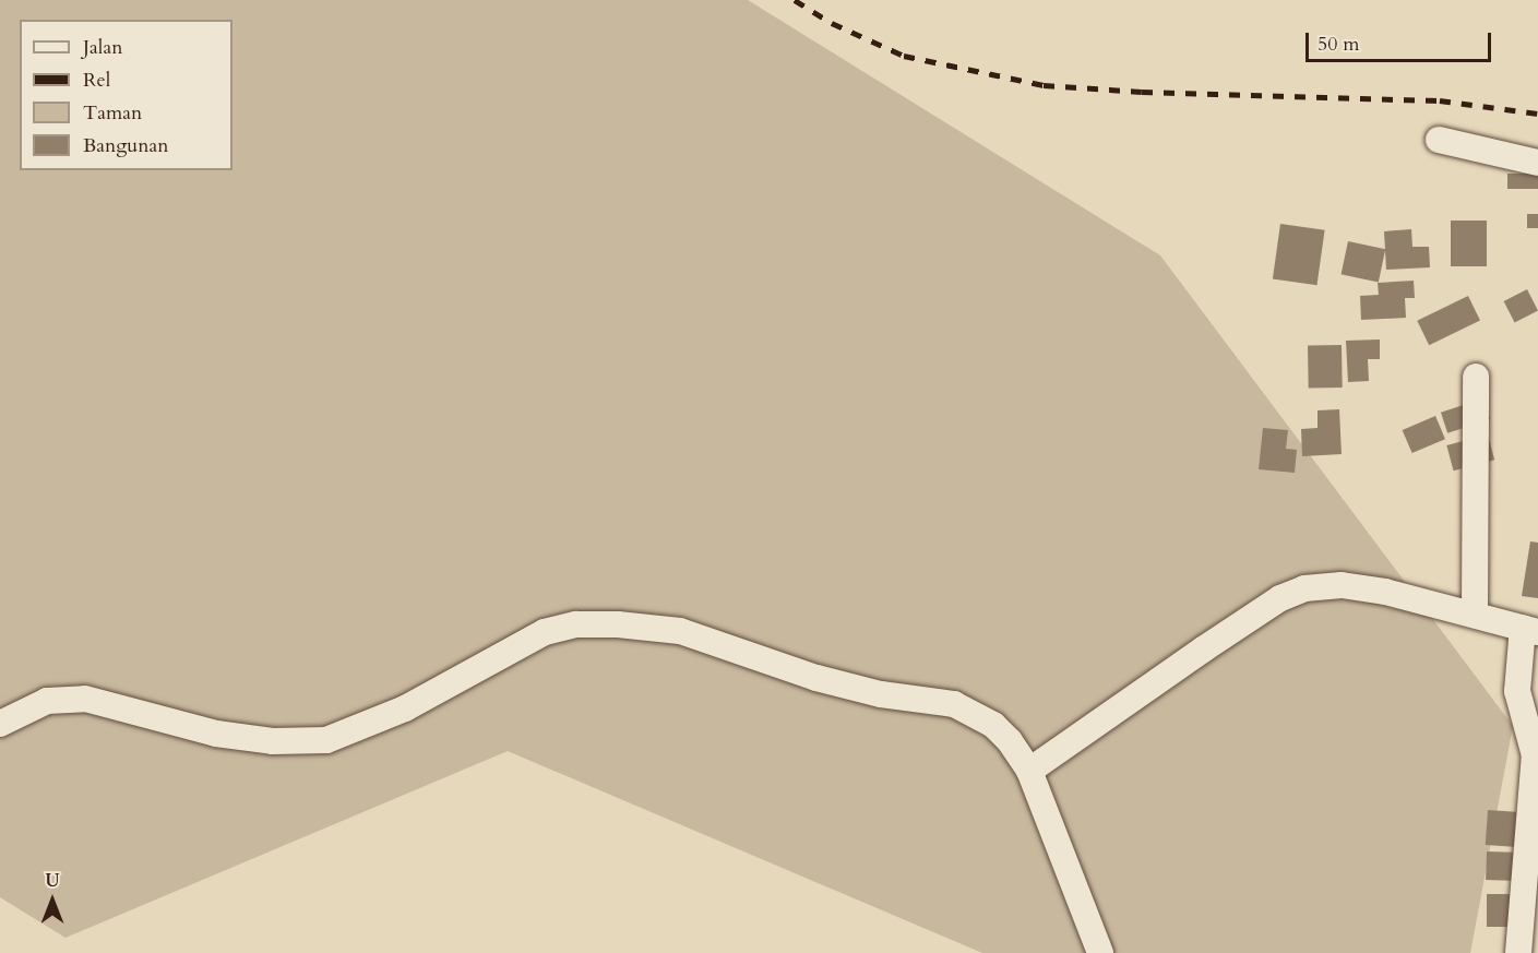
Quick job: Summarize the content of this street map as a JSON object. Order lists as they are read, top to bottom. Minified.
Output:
{"legend":["Jalan","Rel","Taman","Bangunan"],"scale_bar":"50 m","north":"top"}
